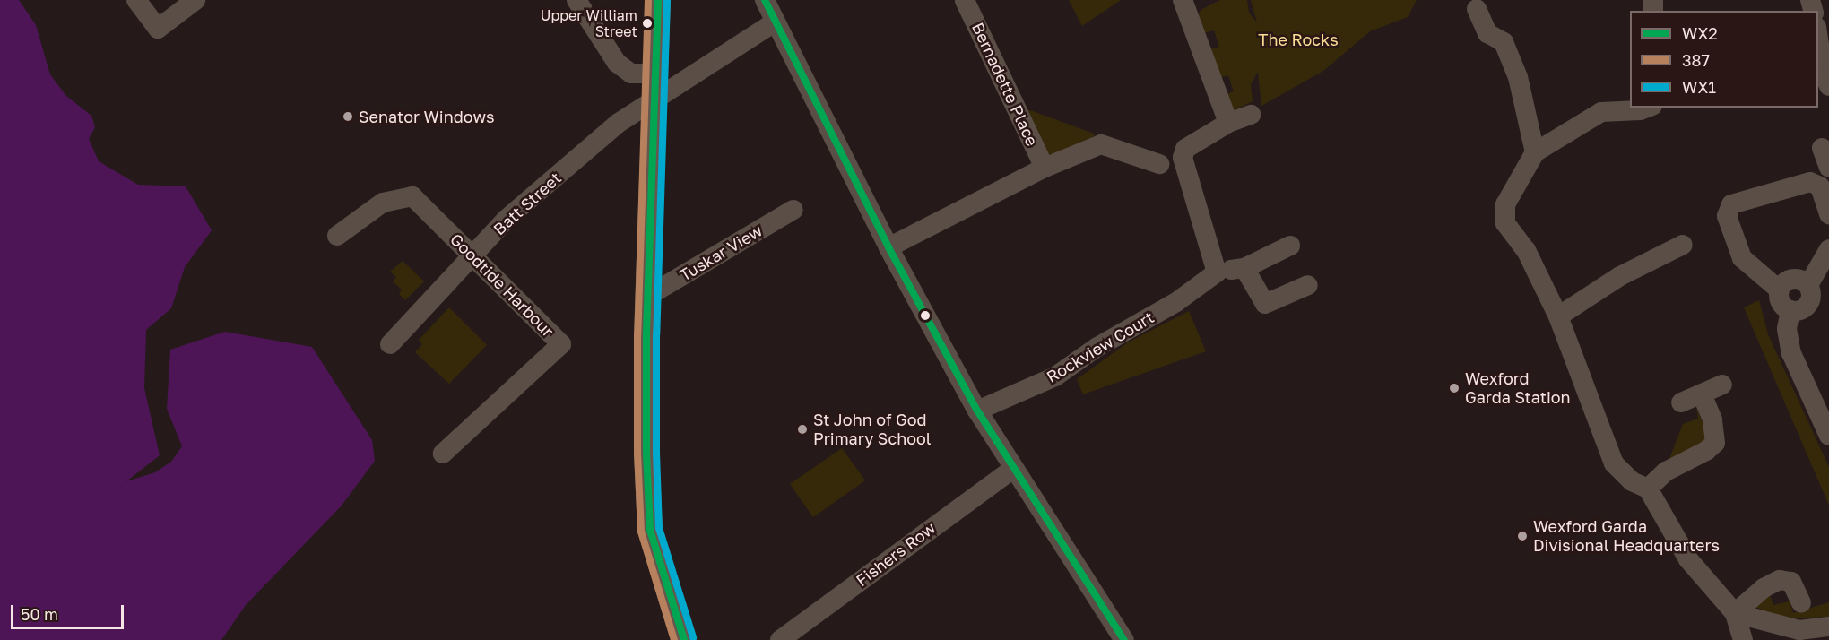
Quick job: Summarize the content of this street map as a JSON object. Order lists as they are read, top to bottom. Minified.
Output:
{"streets":{"street":["Bernadette Place","Batt Street","Tuskar View","Goodtide Harbour","Rockview Court","Fishers Row"]},"crossings":[["Batt Street","Goodtide Harbour"]],"parks":["The Rocks"],"places":["Upper William Street","Senator Windows","Wexford Garda Station","St John of God Primary School","Wexford Garda Divisional Headquarters"],"lines":["transit line WX2","transit line 387","transit line WX1"],"legend":["WX2","387","WX1"],"scale_bar":"50 m"}
